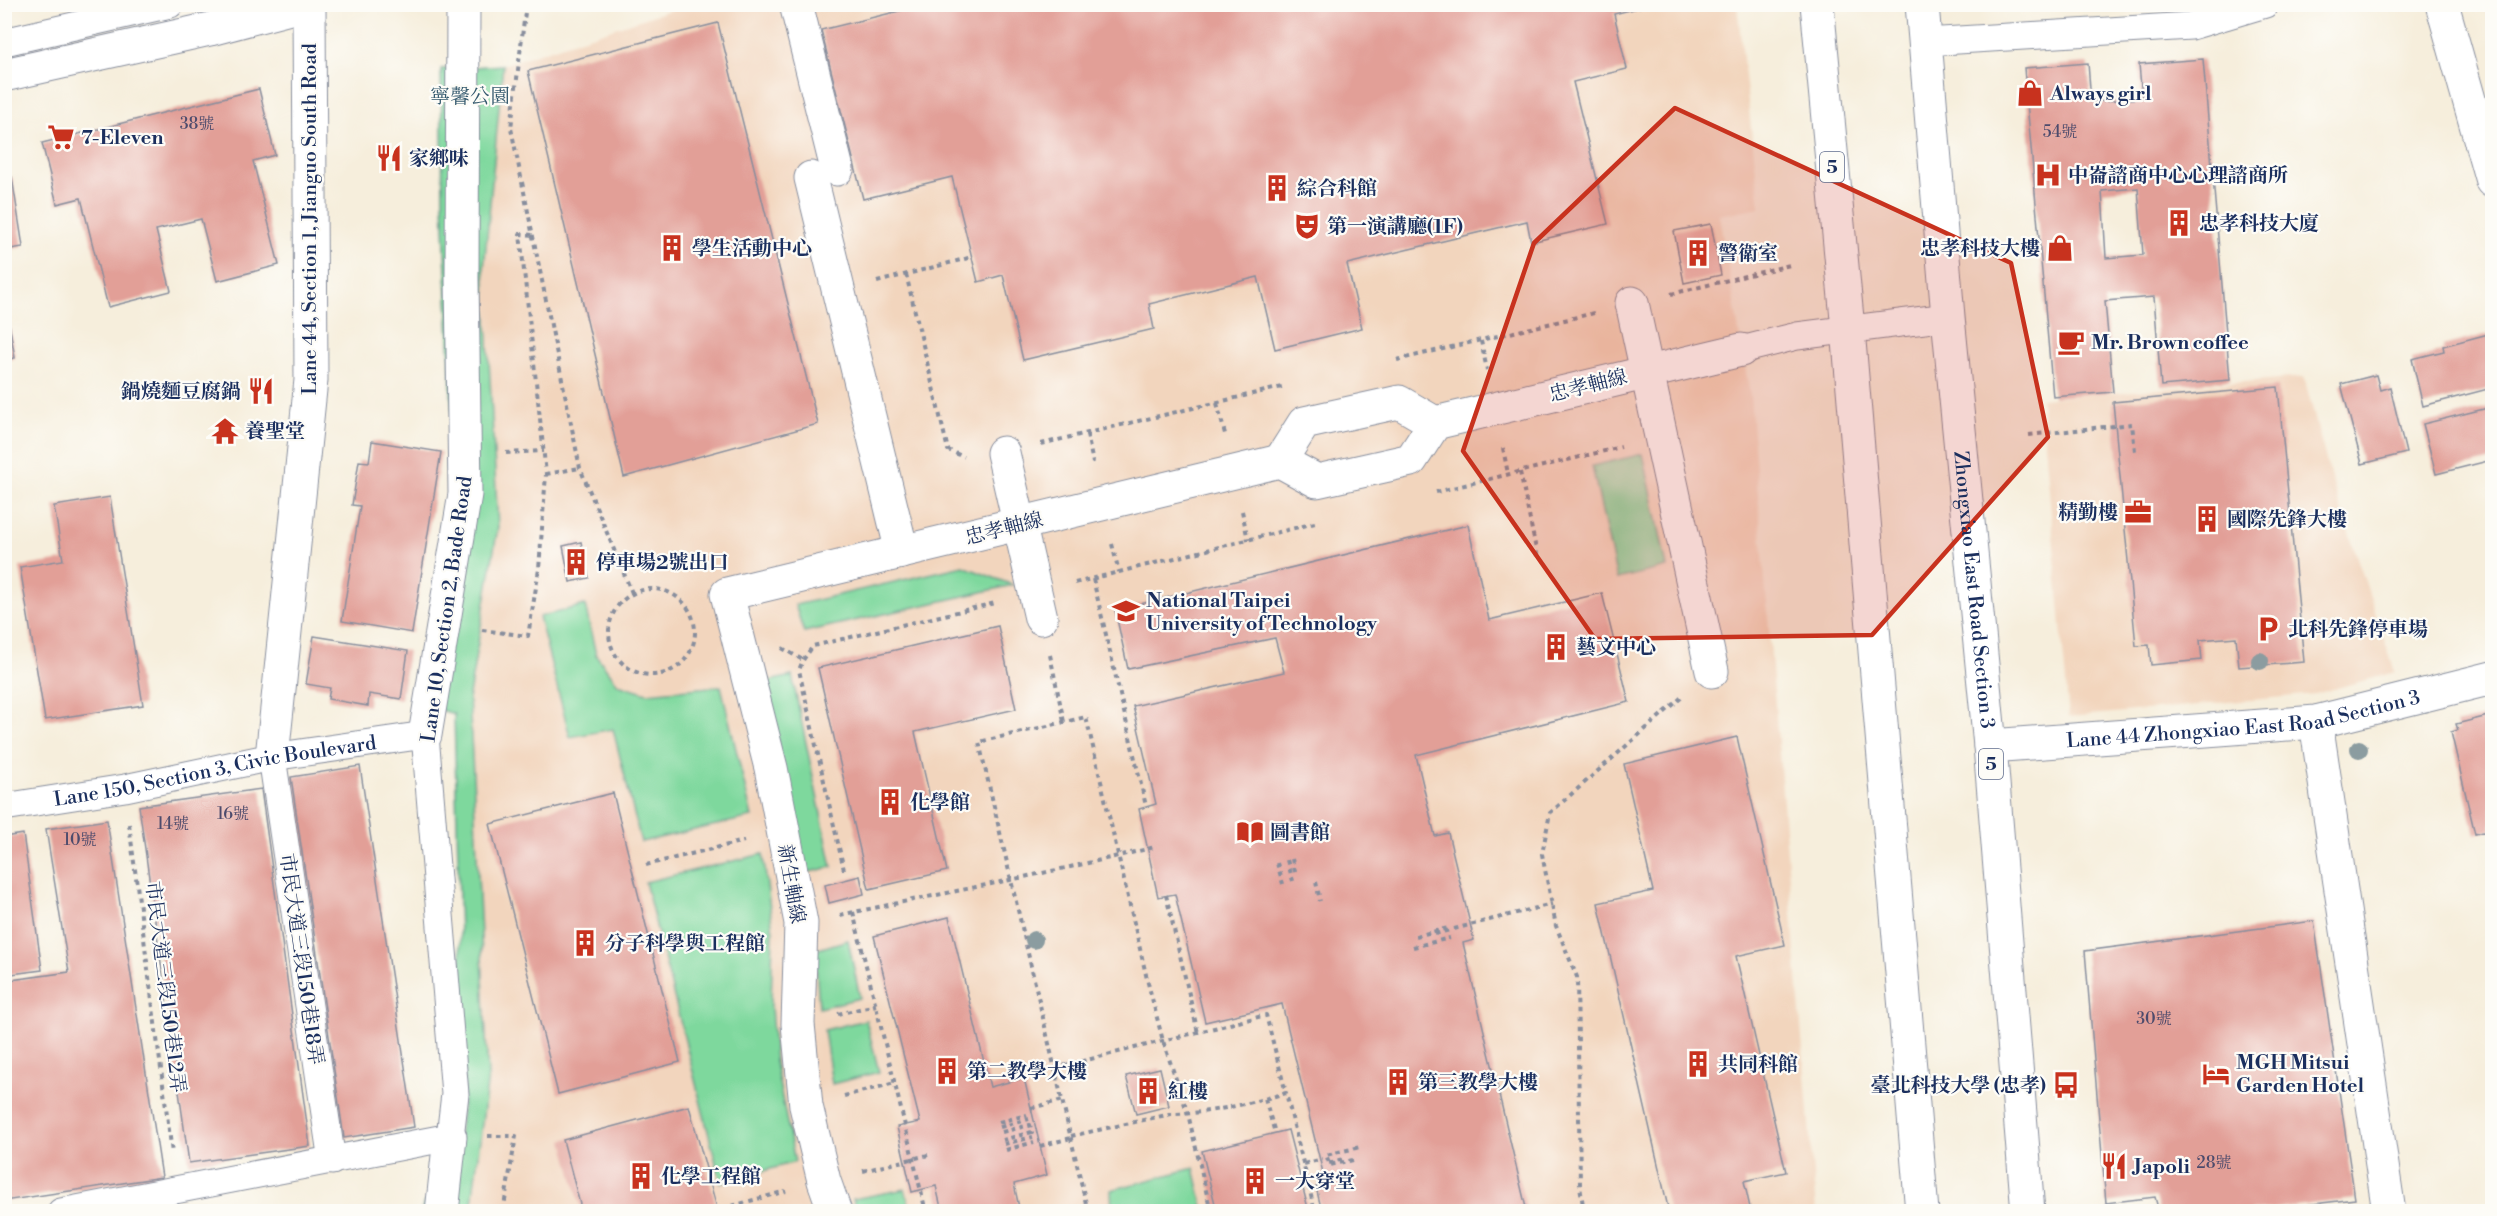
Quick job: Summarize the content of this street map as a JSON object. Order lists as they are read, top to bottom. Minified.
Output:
{"streets":{"street":["5","Lane 44, Section 1, Jianguo South Road","忠孝軸線","Zhongxiao East Road Section 3","Lane 10, Section 2, Bade Road","Lane 44 Zhongxiao East Road Section 3","新生軸線"],"lane":["Lane 150, Section 3, Civic Boulevard","市民大道三段150巷18弄"],"path":["市民大道三段150巷12弄"]},"crossings":[["Lane 44, Section 1, Jianguo South Road","Lane 150, Section 3, Civic Boulevard"],["Lane 44, Section 1, Jianguo South Road","市民大道三段150巷18弄"],["忠孝軸線","新生軸線"],["Zhongxiao East Road Section 3","Lane 44 Zhongxiao East Road Section 3"],["Lane 10, Section 2, Bade Road","Lane 150, Section 3, Civic Boulevard"],["Lane 150, Section 3, Civic Boulevard","市民大道三段150巷18弄"],["Lane 150, Section 3, Civic Boulevard","市民大道三段150巷12弄"]],"parks":["寧馨公園"],"places":{"shop":["Always girl","忠孝科技大樓"],"supermarket":["7-Eleven"],"restaurant":["家鄉味","鍋燒麵豆腐鍋","Japoli"],"hospital":["中崙諮商中心心理諮商所"],"building":["綜合科館","忠孝科技大廈","學生活動中心","警衛室","國際先鋒大樓","停車場2號出口","藝文中心","化學館","分子科學與工程館","共同科館","第二教學大樓","第三教學大樓","紅樓","化學工程館","一大穿堂"],"theatre":["第一演講廳(1F)"],"cafe":["Mr. Brown coffee"],"temple":["養聖堂"],"office":["精勤樓"],"school or university":["National Taipei University of Technology"],"parking":["北科先鋒停車場"],"library":["圖書館"],"hotel":["MGH Mitsui Garden Hotel"],"bus stop":["臺北科技大學 (忠孝)"]},"house_numbers":["38號","54號","16號","14號","10號","30號","28號"]}
